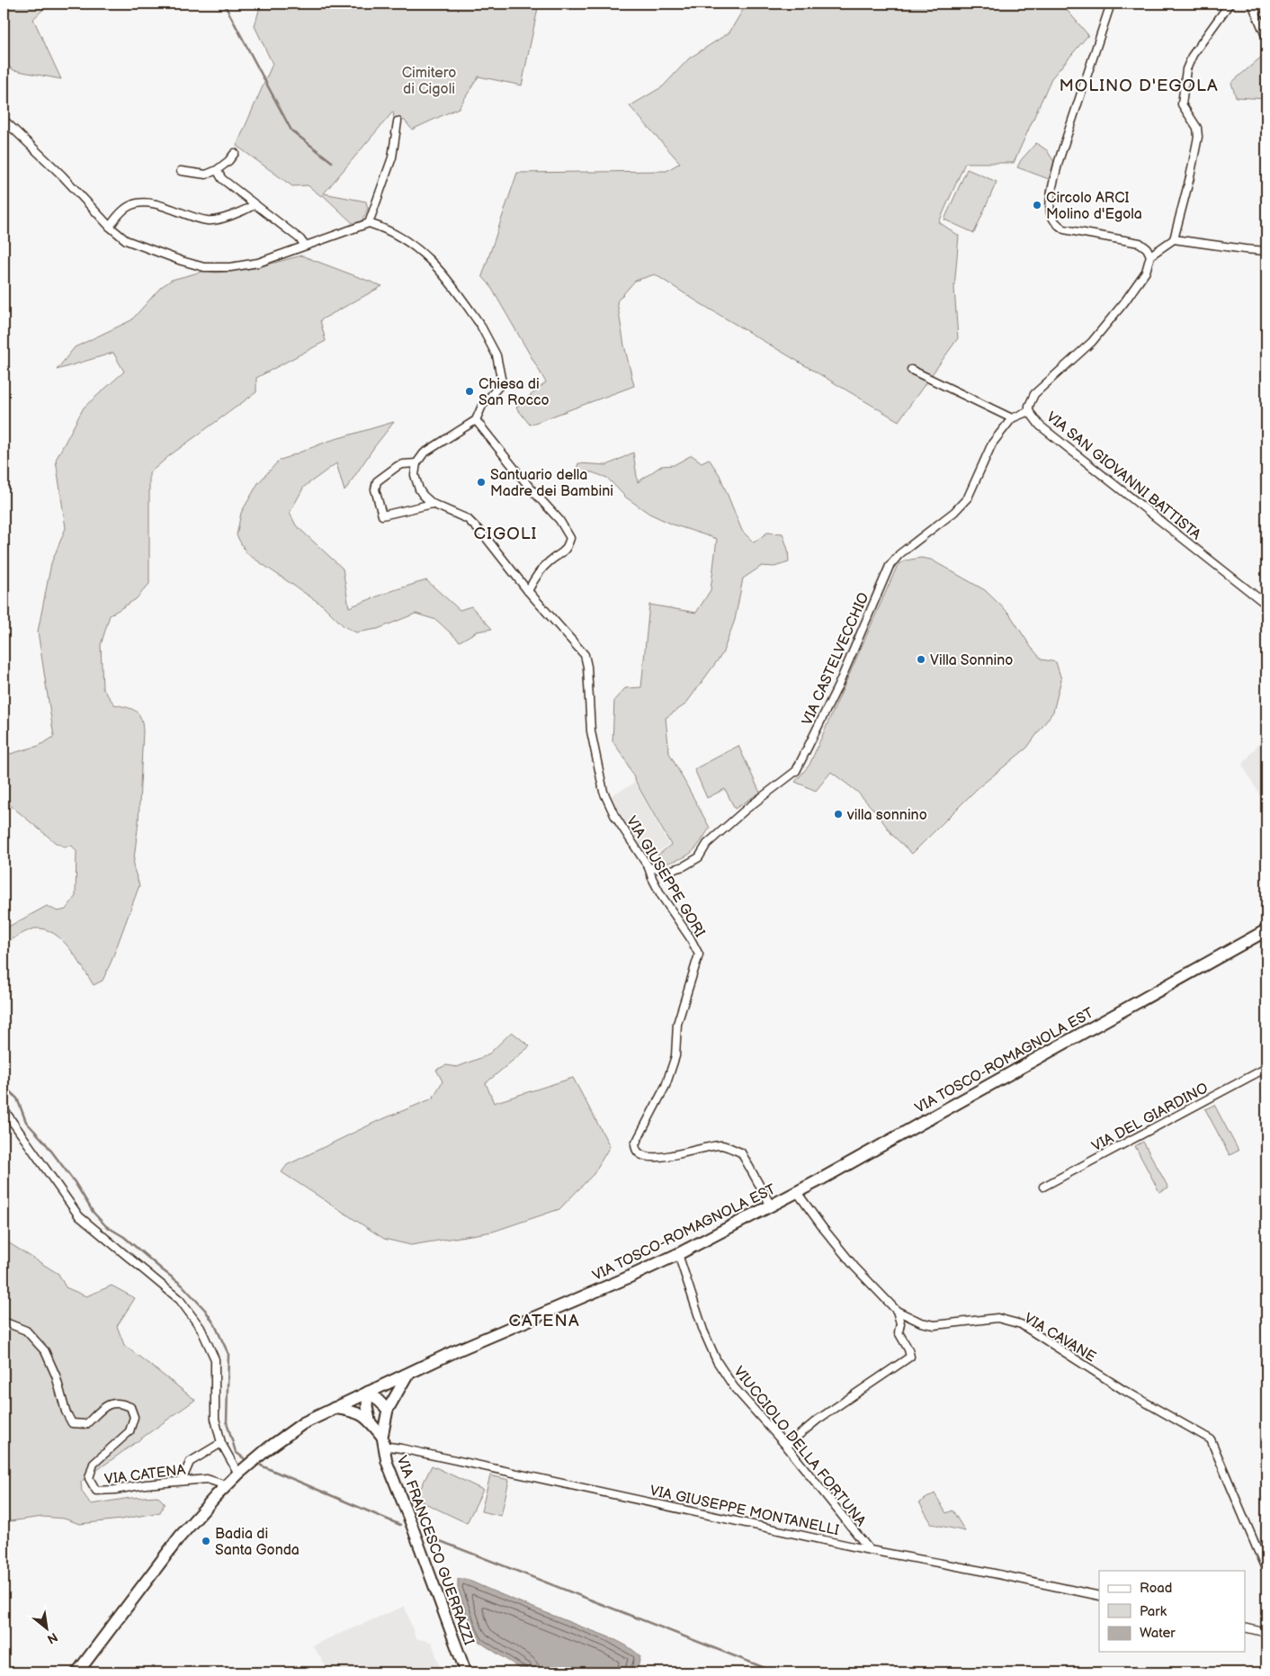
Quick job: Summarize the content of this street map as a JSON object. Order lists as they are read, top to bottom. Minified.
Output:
{"streets":{"main road":["VIA TOSCO-ROMAGNOLA EST","VIA FRANCESCO GUERRAZZI"],"street":["VIA SAN GIOVANNI BATTISTA","VIA CASTELVECCHIO","VIA GIUSEPPE GORI","VIA DEL GIARDINO","VIA CAVANE","VIUCCIOLO DELLA FORTUNA","VIA CATENA","VIA GIUSEPPE MONTANELLI"]},"crossings":[["VIA SAN GIOVANNI BATTISTA","VIA CASTELVECCHIO"],["VIA CASTELVECCHIO","VIA GIUSEPPE GORI"],["VIA GIUSEPPE GORI","VIA TOSCO-ROMAGNOLA EST"],["VIA TOSCO-ROMAGNOLA EST","VIA CAVANE"],["VIA TOSCO-ROMAGNOLA EST","VIUCCIOLO DELLA FORTUNA"],["VIA TOSCO-ROMAGNOLA EST","VIA CATENA"],["VIA TOSCO-ROMAGNOLA EST","VIA FRANCESCO GUERRAZZI"],["VIUCCIOLO DELLA FORTUNA","VIA GIUSEPPE MONTANELLI"],["VIA GIUSEPPE MONTANELLI","VIA FRANCESCO GUERRAZZI"]],"districts":["MOLINO D'EGOLA","CIGOLI","CATENA"],"parks":["Cimitero di Cigoli"],"places":["Circolo ARCI Molino d'Egola","Chiesa di San Rocco","Santuario della Madre dei Bambini","Villa Sonnino","villa sonnino","Badia di Santa Gonda"],"legend":["Road","Park","Water"],"north":"bottom right"}
